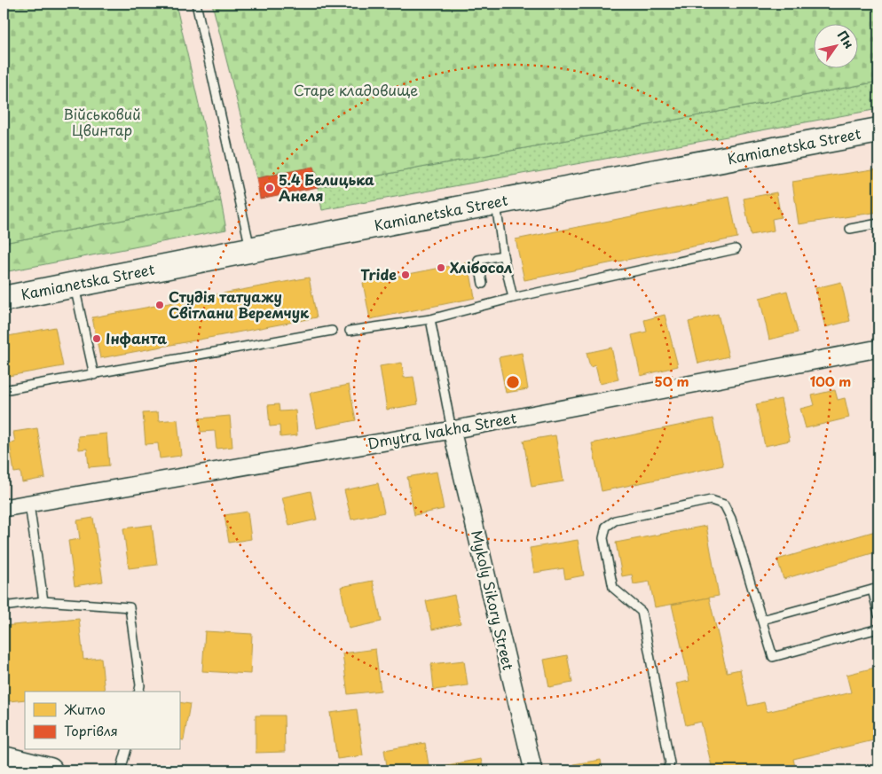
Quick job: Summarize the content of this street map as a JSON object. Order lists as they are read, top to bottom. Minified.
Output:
{"streets":{"main road":["Kamianetska Street"],"street":["Dmytra Ivakha Street","Mykoly Sikory Street"]},"crossings":[["Dmytra Ivakha Street","Mykoly Sikory Street"]],"parks":["Старе кладовище","Військовий Цвинтар"],"places":["5.4 Белицька Анеля","Хлібосол","Tride","Студія татуажу Світлани Веремчук","Інфанта"],"legend":["Житло","Торгівля"],"north":"top right","rings":["50 m","100 m"]}
